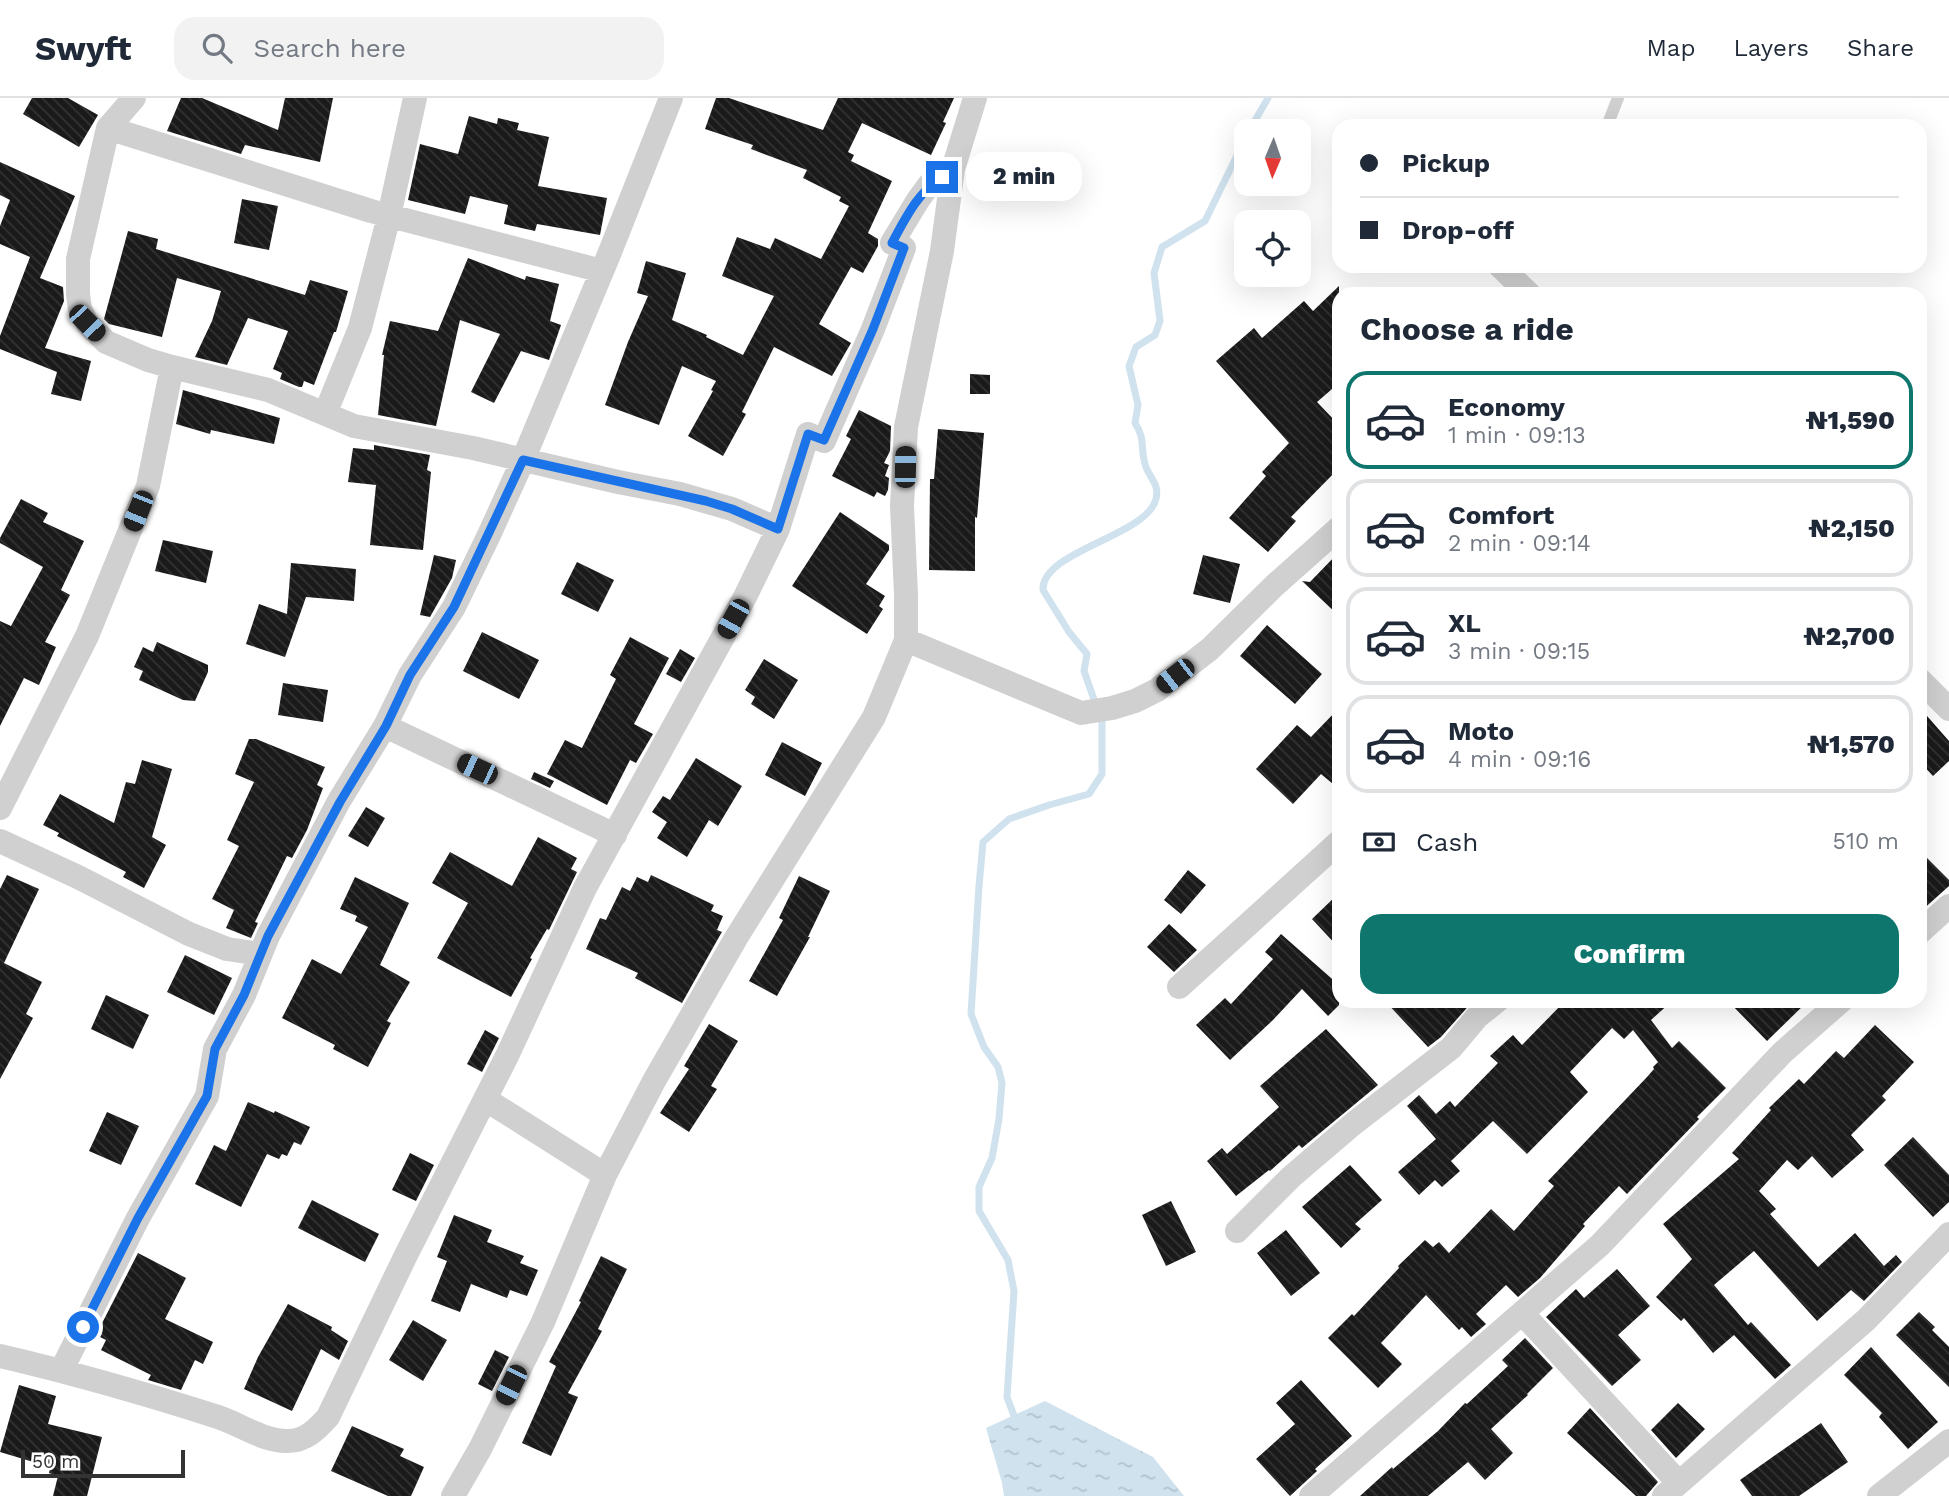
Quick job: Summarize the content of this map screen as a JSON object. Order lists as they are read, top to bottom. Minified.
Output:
{"scale_bar":"50 m","north":"bottom","page":{"header":"Swyft","search":"Search here","nav":["Map","Layers","Share"],"banner":["Pickup","Drop-off"],"bubble":"2 min","heading":"Choose a ride","list":[{"name":"Economy","note":"1 min · 09:13","value":"₦1,590"},{"name":"Comfort","note":"2 min · 09:14","value":"₦2,150"},{"name":"XL","note":"3 min · 09:15","value":"₦2,700"},{"name":"Moto","note":"4 min · 09:16","value":"₦1,570"}],"pay":["Cash","510 m"],"buttons":"Confirm","scale":"50 m"}}
